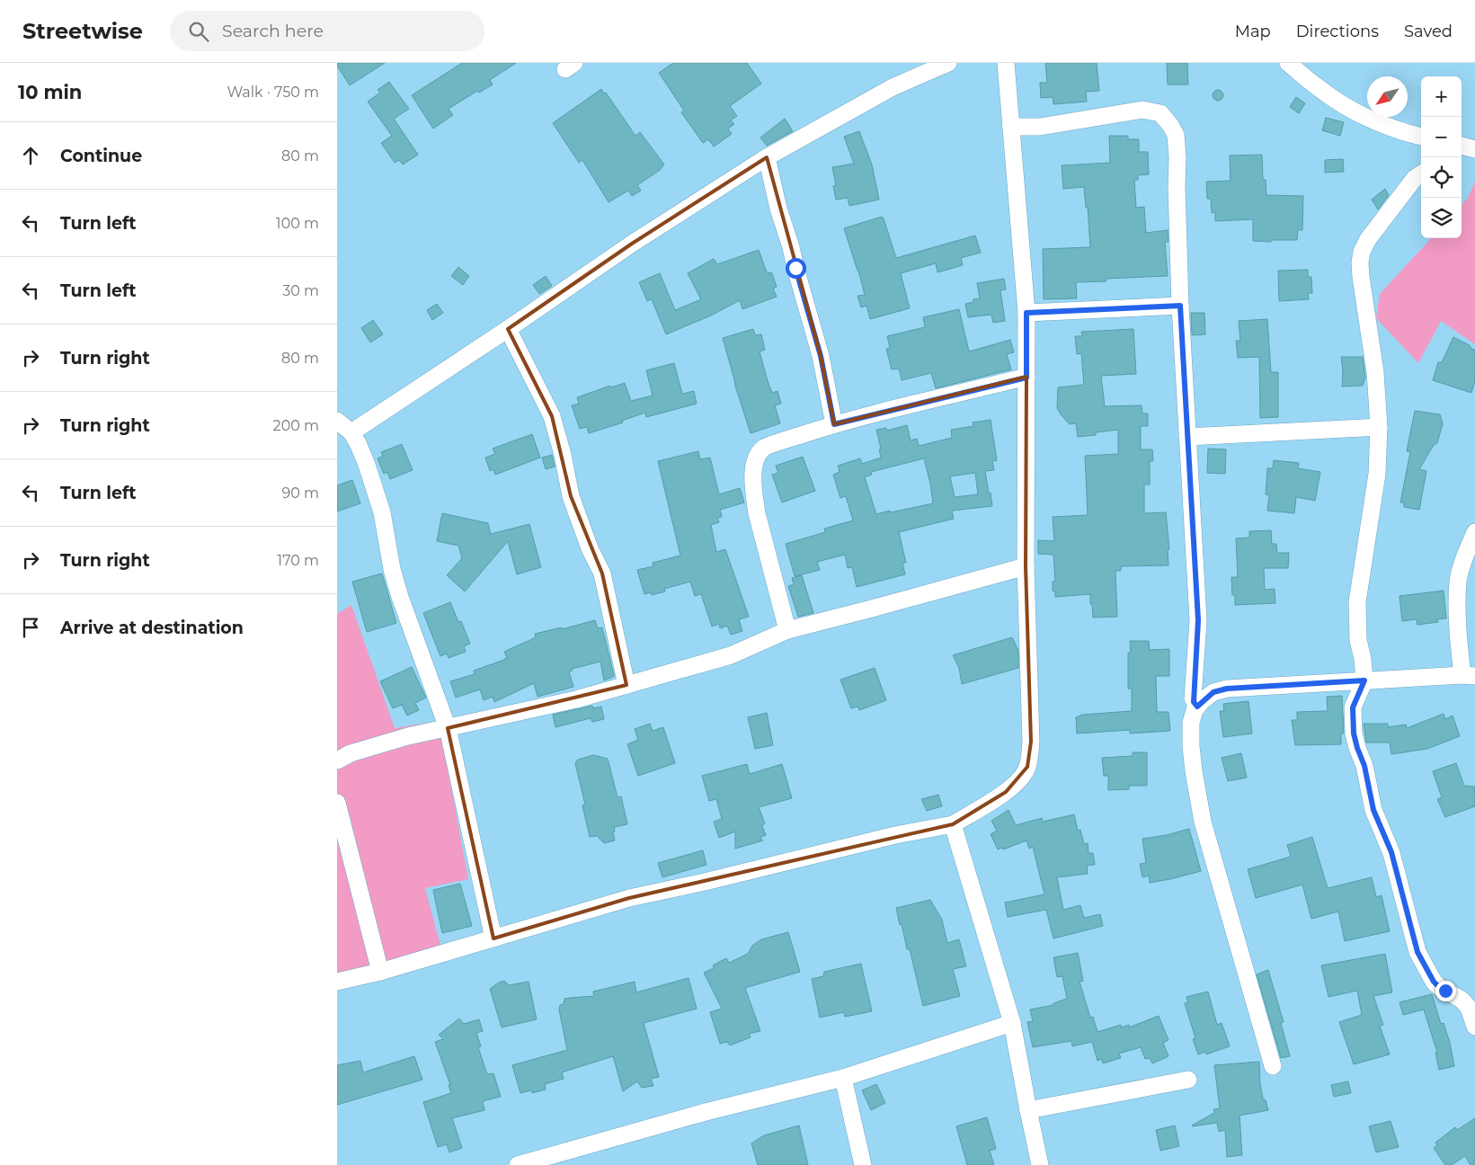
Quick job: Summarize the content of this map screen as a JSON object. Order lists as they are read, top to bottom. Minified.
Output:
{"north":"bottom left","page":{"header":"Streetwise","search":"Search here","nav":["Map","Directions","Saved"],"heading":["10 min","Walk · 750 m"],"map_buttons":["+","−"],"list":[["Continue","80 m"],["Turn left","100 m"],["Turn left","30 m"],["Turn right","80 m"],["Turn right","200 m"],["Turn left","90 m"],["Turn right","170 m"],"Arrive at destination"]}}
